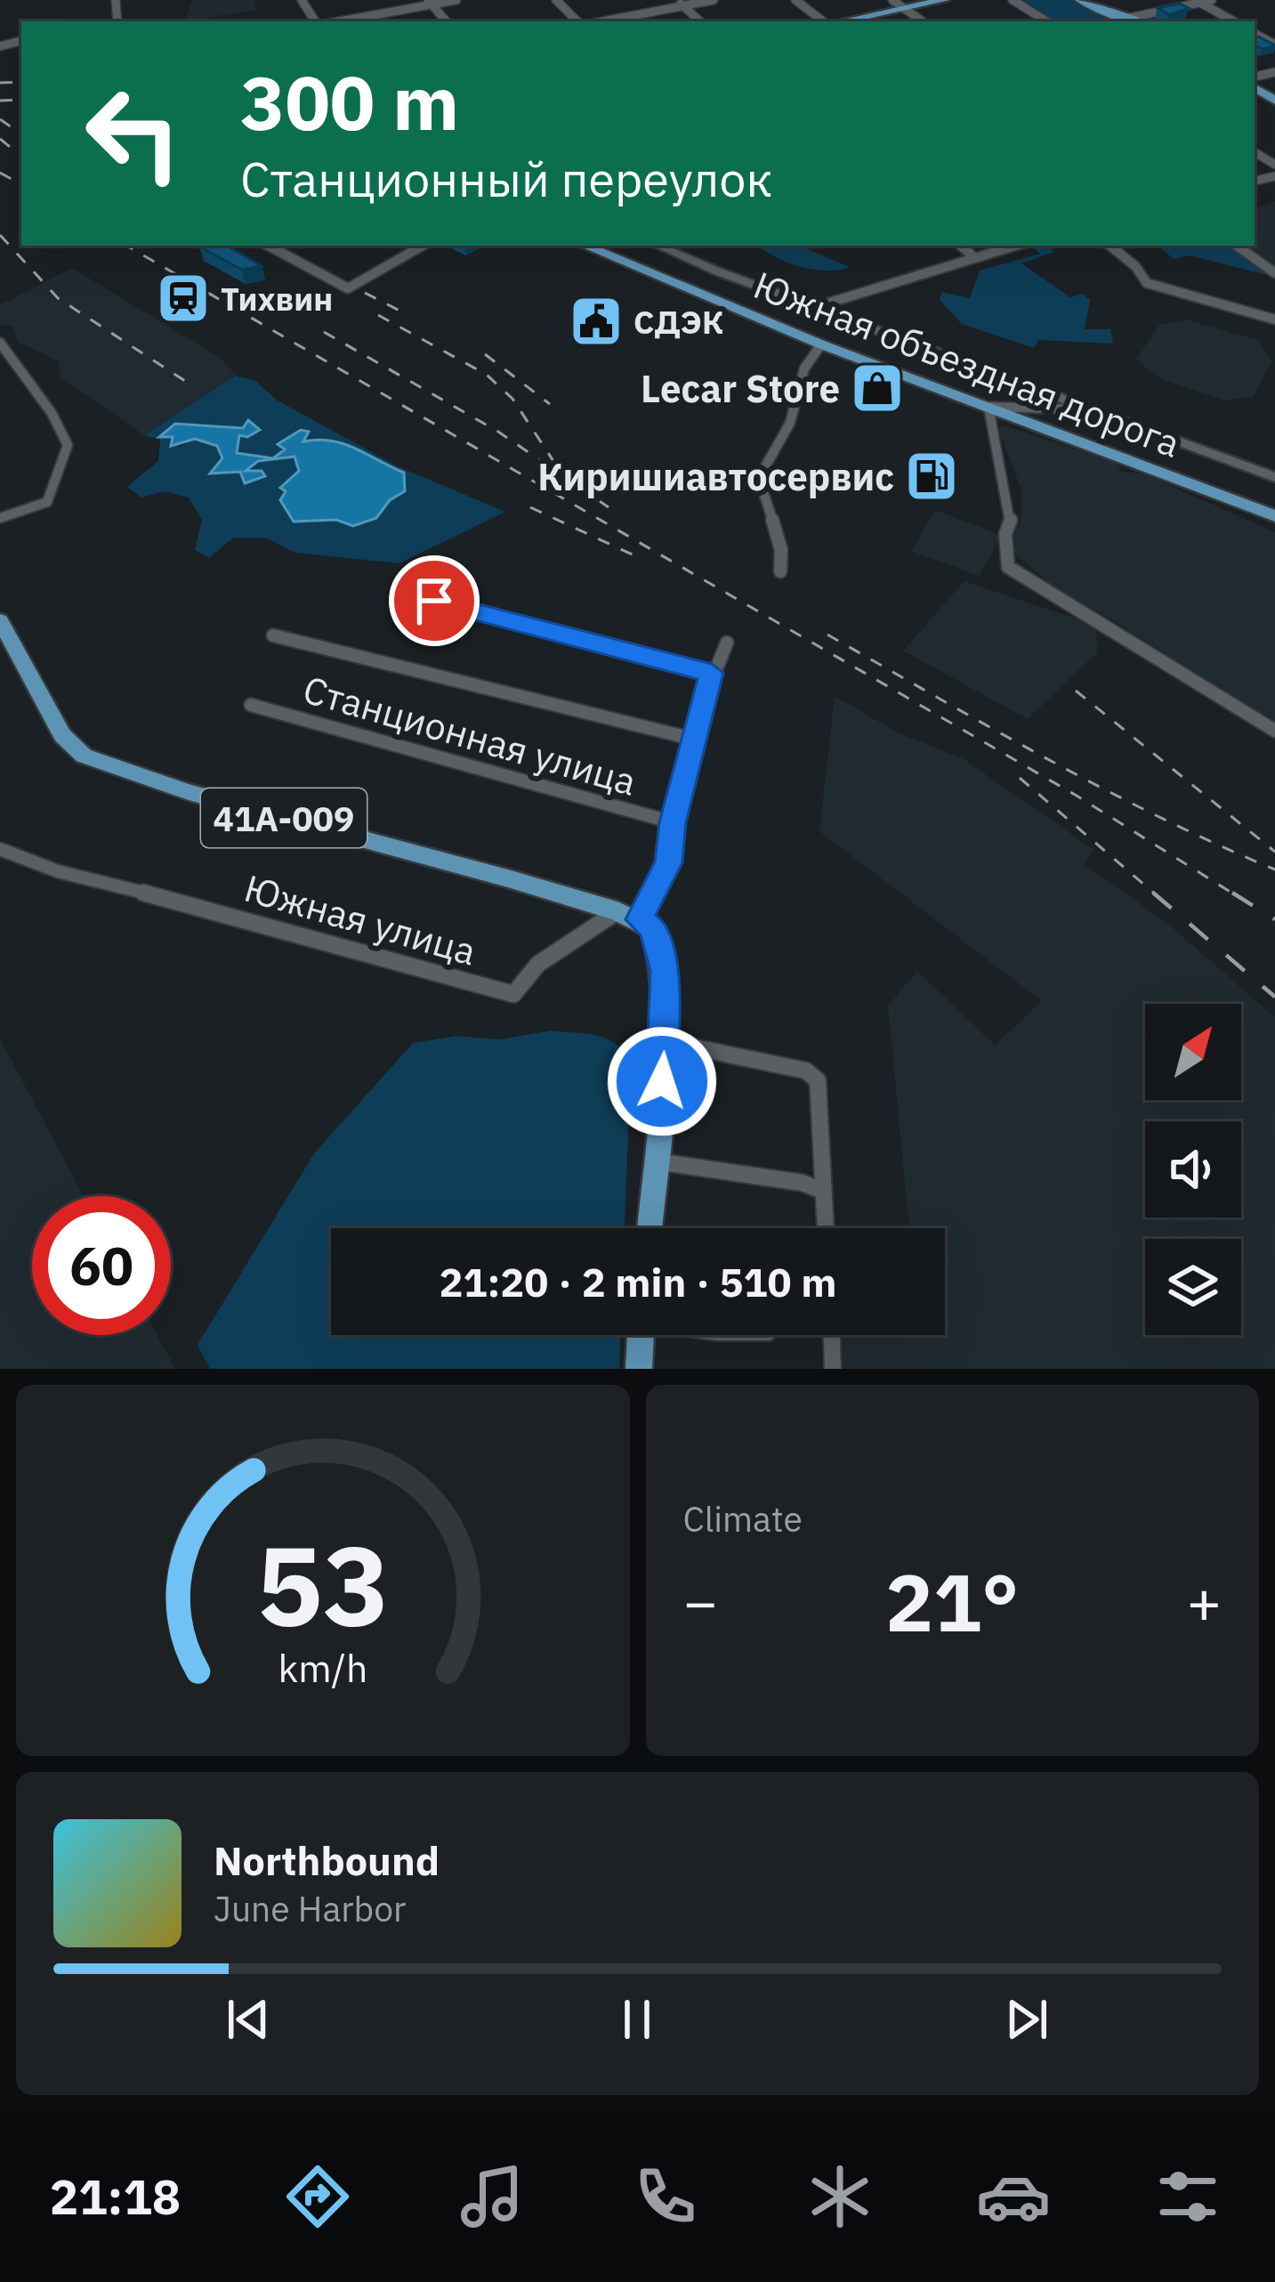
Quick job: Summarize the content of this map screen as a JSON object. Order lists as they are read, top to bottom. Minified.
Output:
{"streets":{"main road":["Южная объездная дорога","41А-009"],"street":["Станционная улица","Южная улица"]},"crossings":[["41А-009","Южная улица"]],"places":{"station":["Тихвин"],"public building":["СДЭК"],"shop":["Lecar Store"],"fuel station":["Киришиавтосервис"]},"north":"top right","page":{"turn":["300 m","Станционный переулок"],"limit":"60","trip":"21:20 · 2 min · 510 m","tile":"Climate","heat":["−","21°","+"],"song":["Northbound","June Harbor"],"tabs":"21:18","gauge":["53","km/h"]}}
